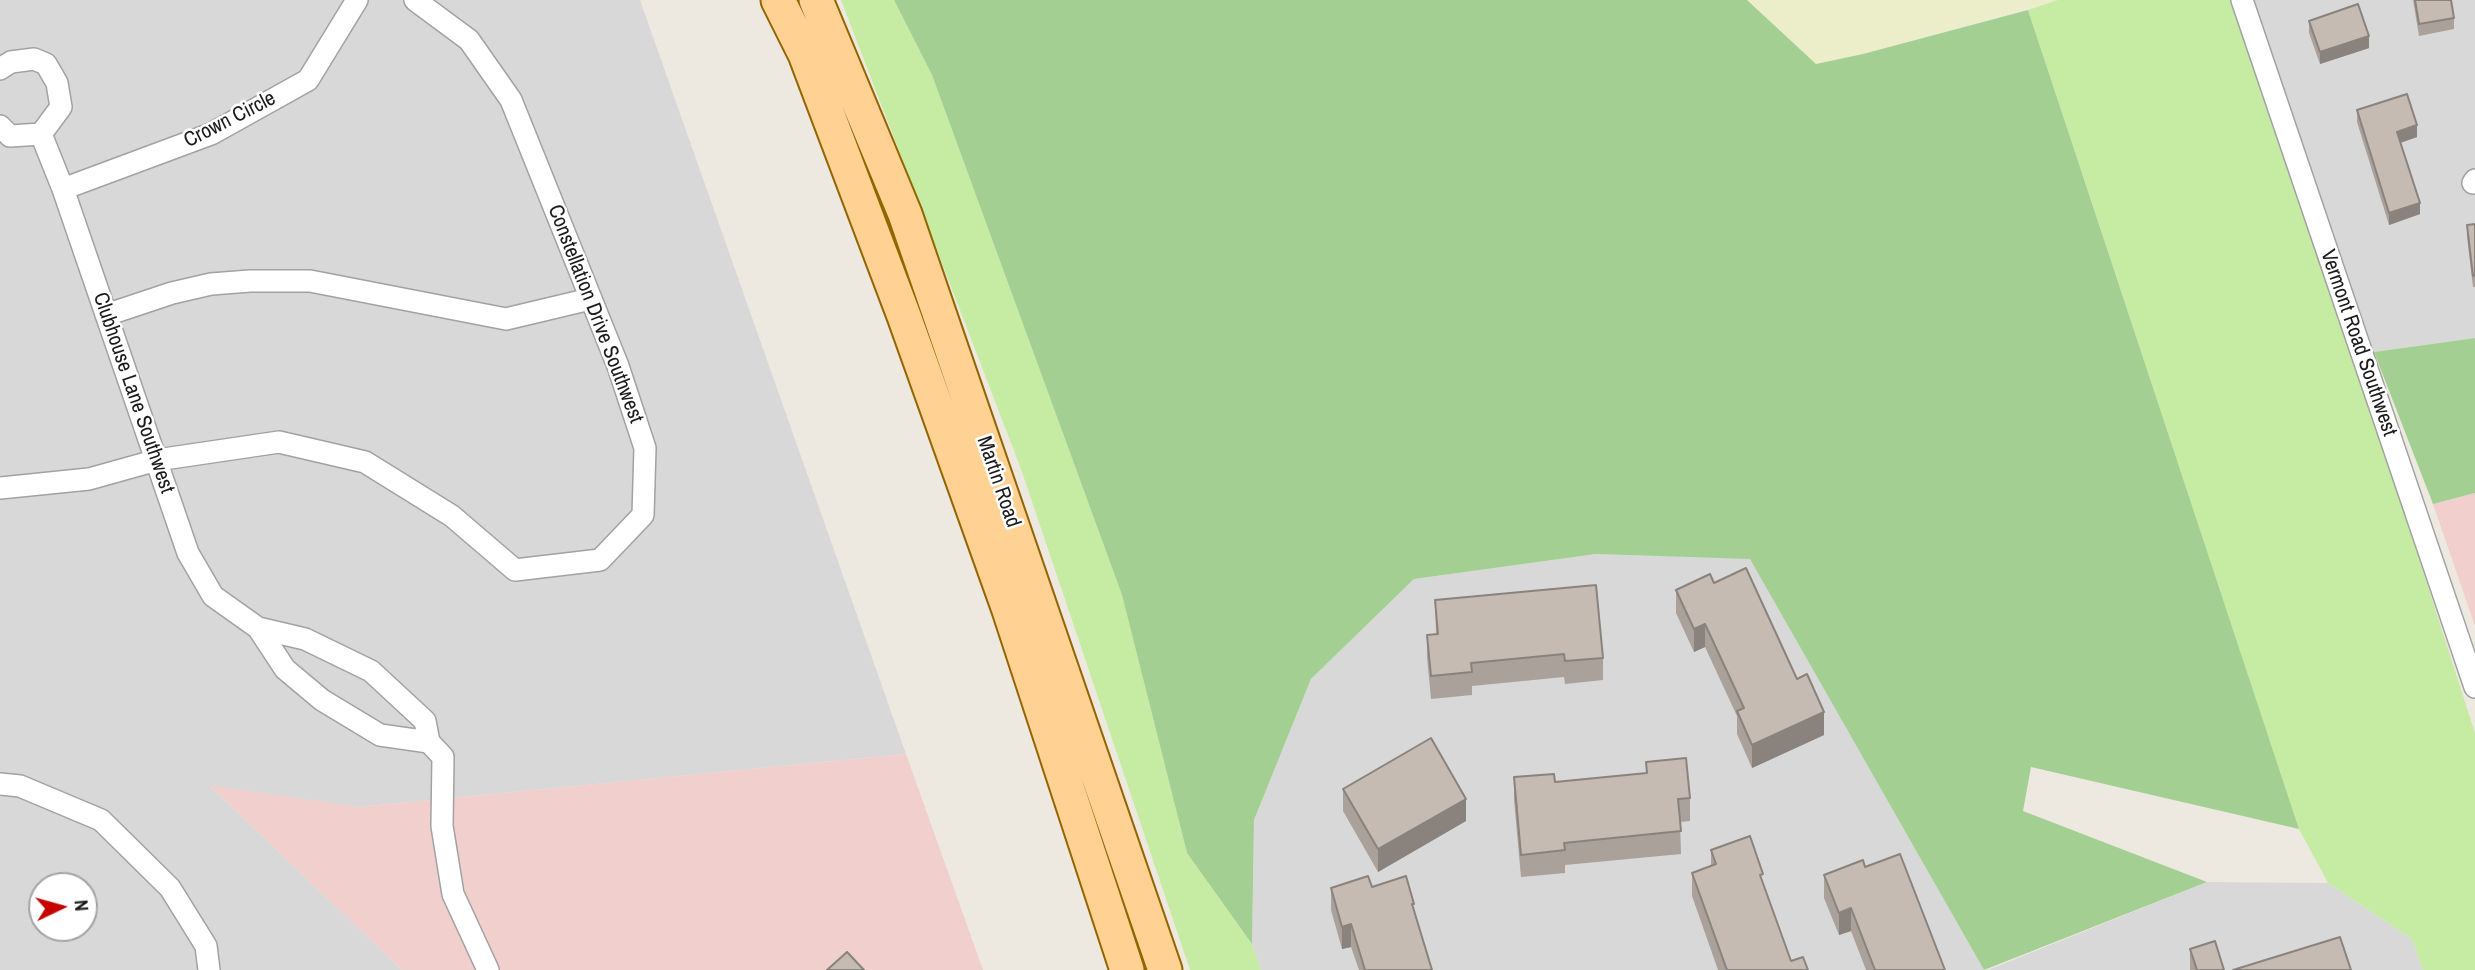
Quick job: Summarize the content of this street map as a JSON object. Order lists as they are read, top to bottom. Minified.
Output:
{"streets":{"main road":["Martin Road"],"street":["Crown Circle","Constellation Drive Southwest","Vermont Road Southwest","Clubhouse Lane Southwest"]},"crossings":[["Crown Circle","Clubhouse Lane Southwest"],["Constellation Drive Southwest","Clubhouse Lane Southwest"]],"north":"right"}
